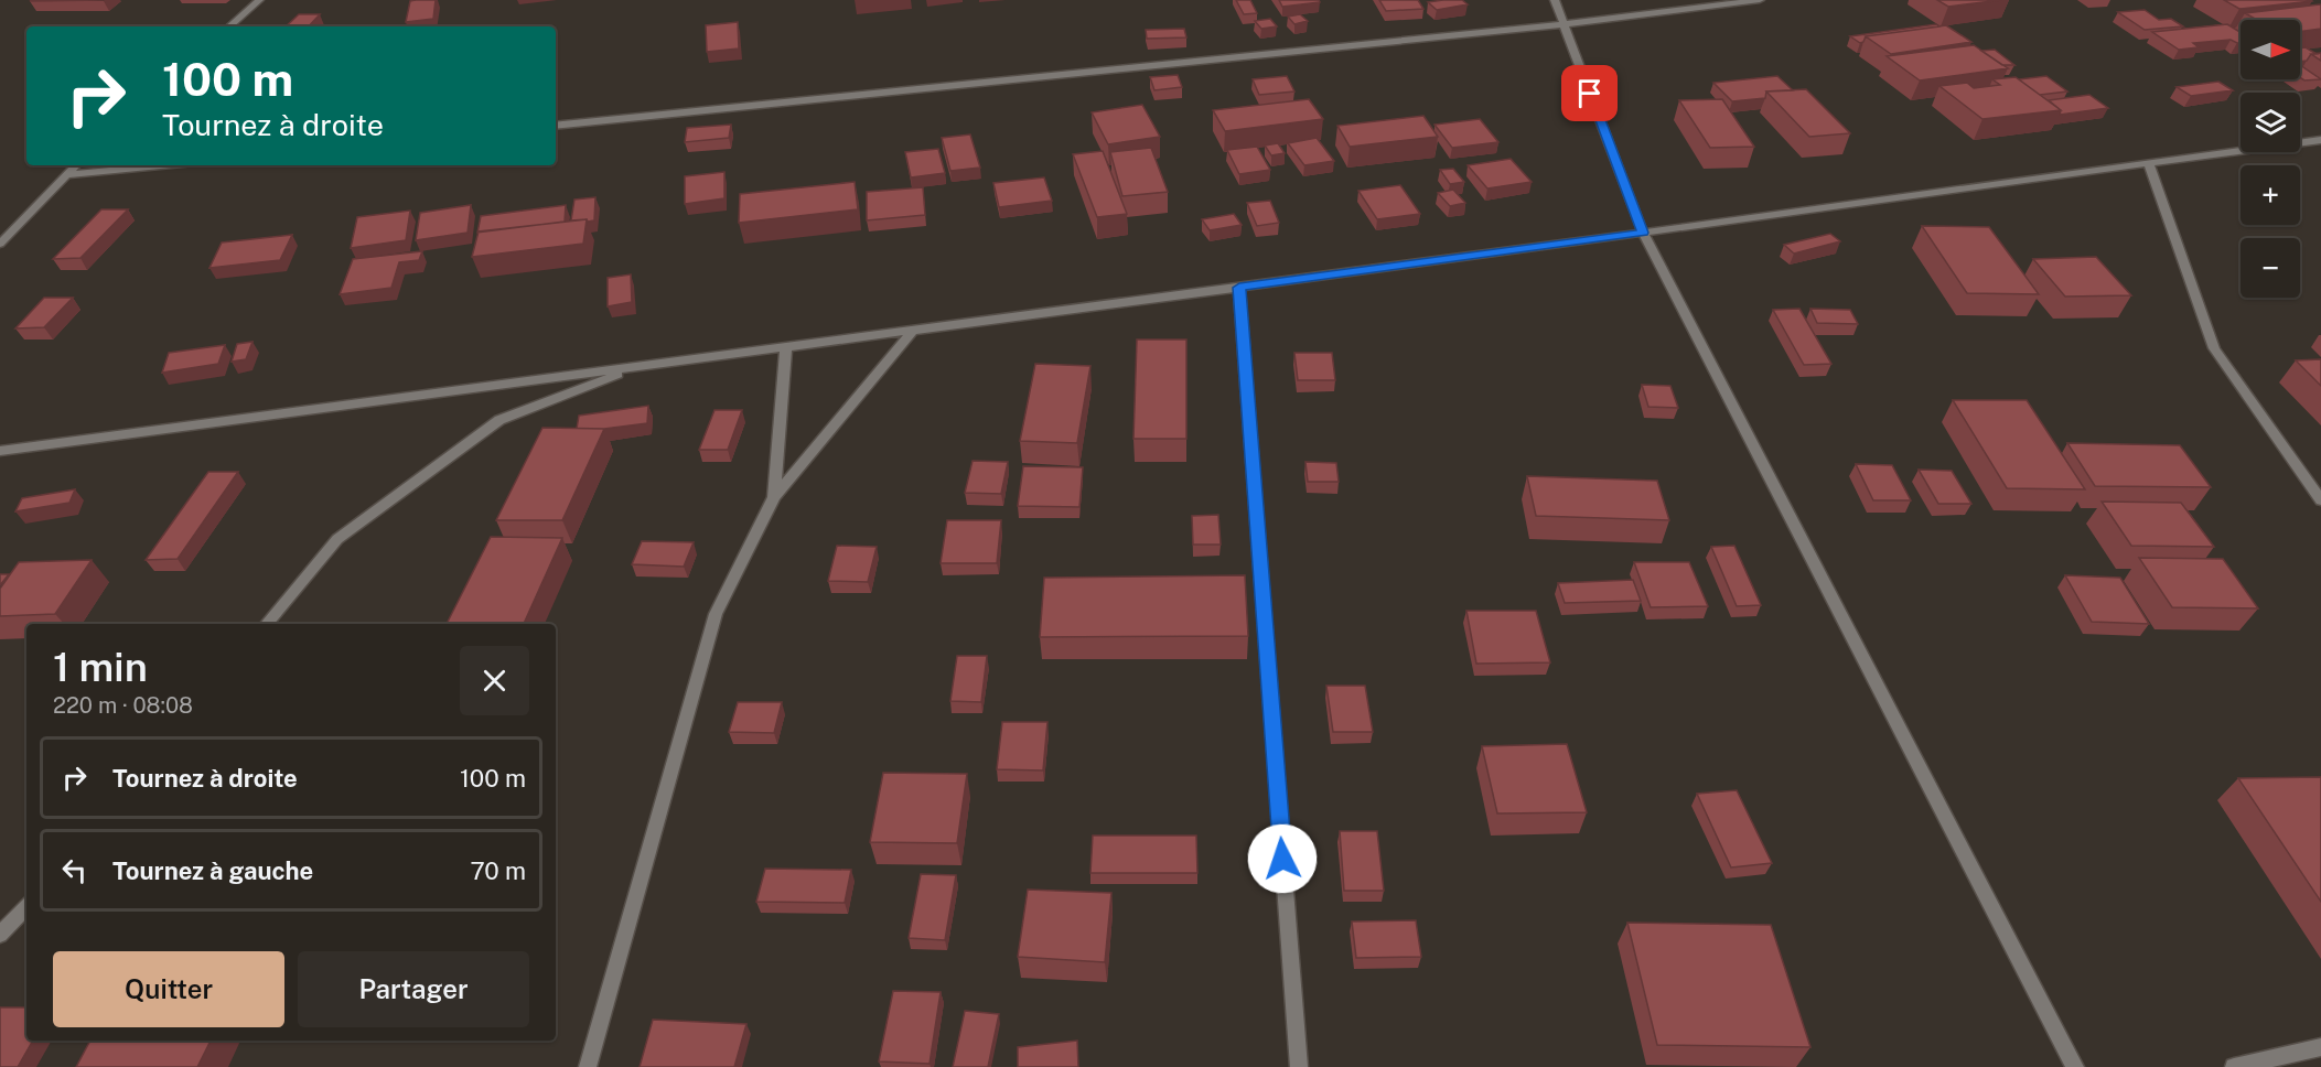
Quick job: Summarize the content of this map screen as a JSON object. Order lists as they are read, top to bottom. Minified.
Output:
{"north":"right","page":{"map_buttons":["+","−"],"turn":["100 m","Tournez à droite"],"heading":["1 min","220 m · 08:08"],"list":[{"name":"Tournez à droite","value":"100 m"},{"name":"Tournez à gauche","value":"70 m"}],"buttons":["Quitter","Partager"]}}
